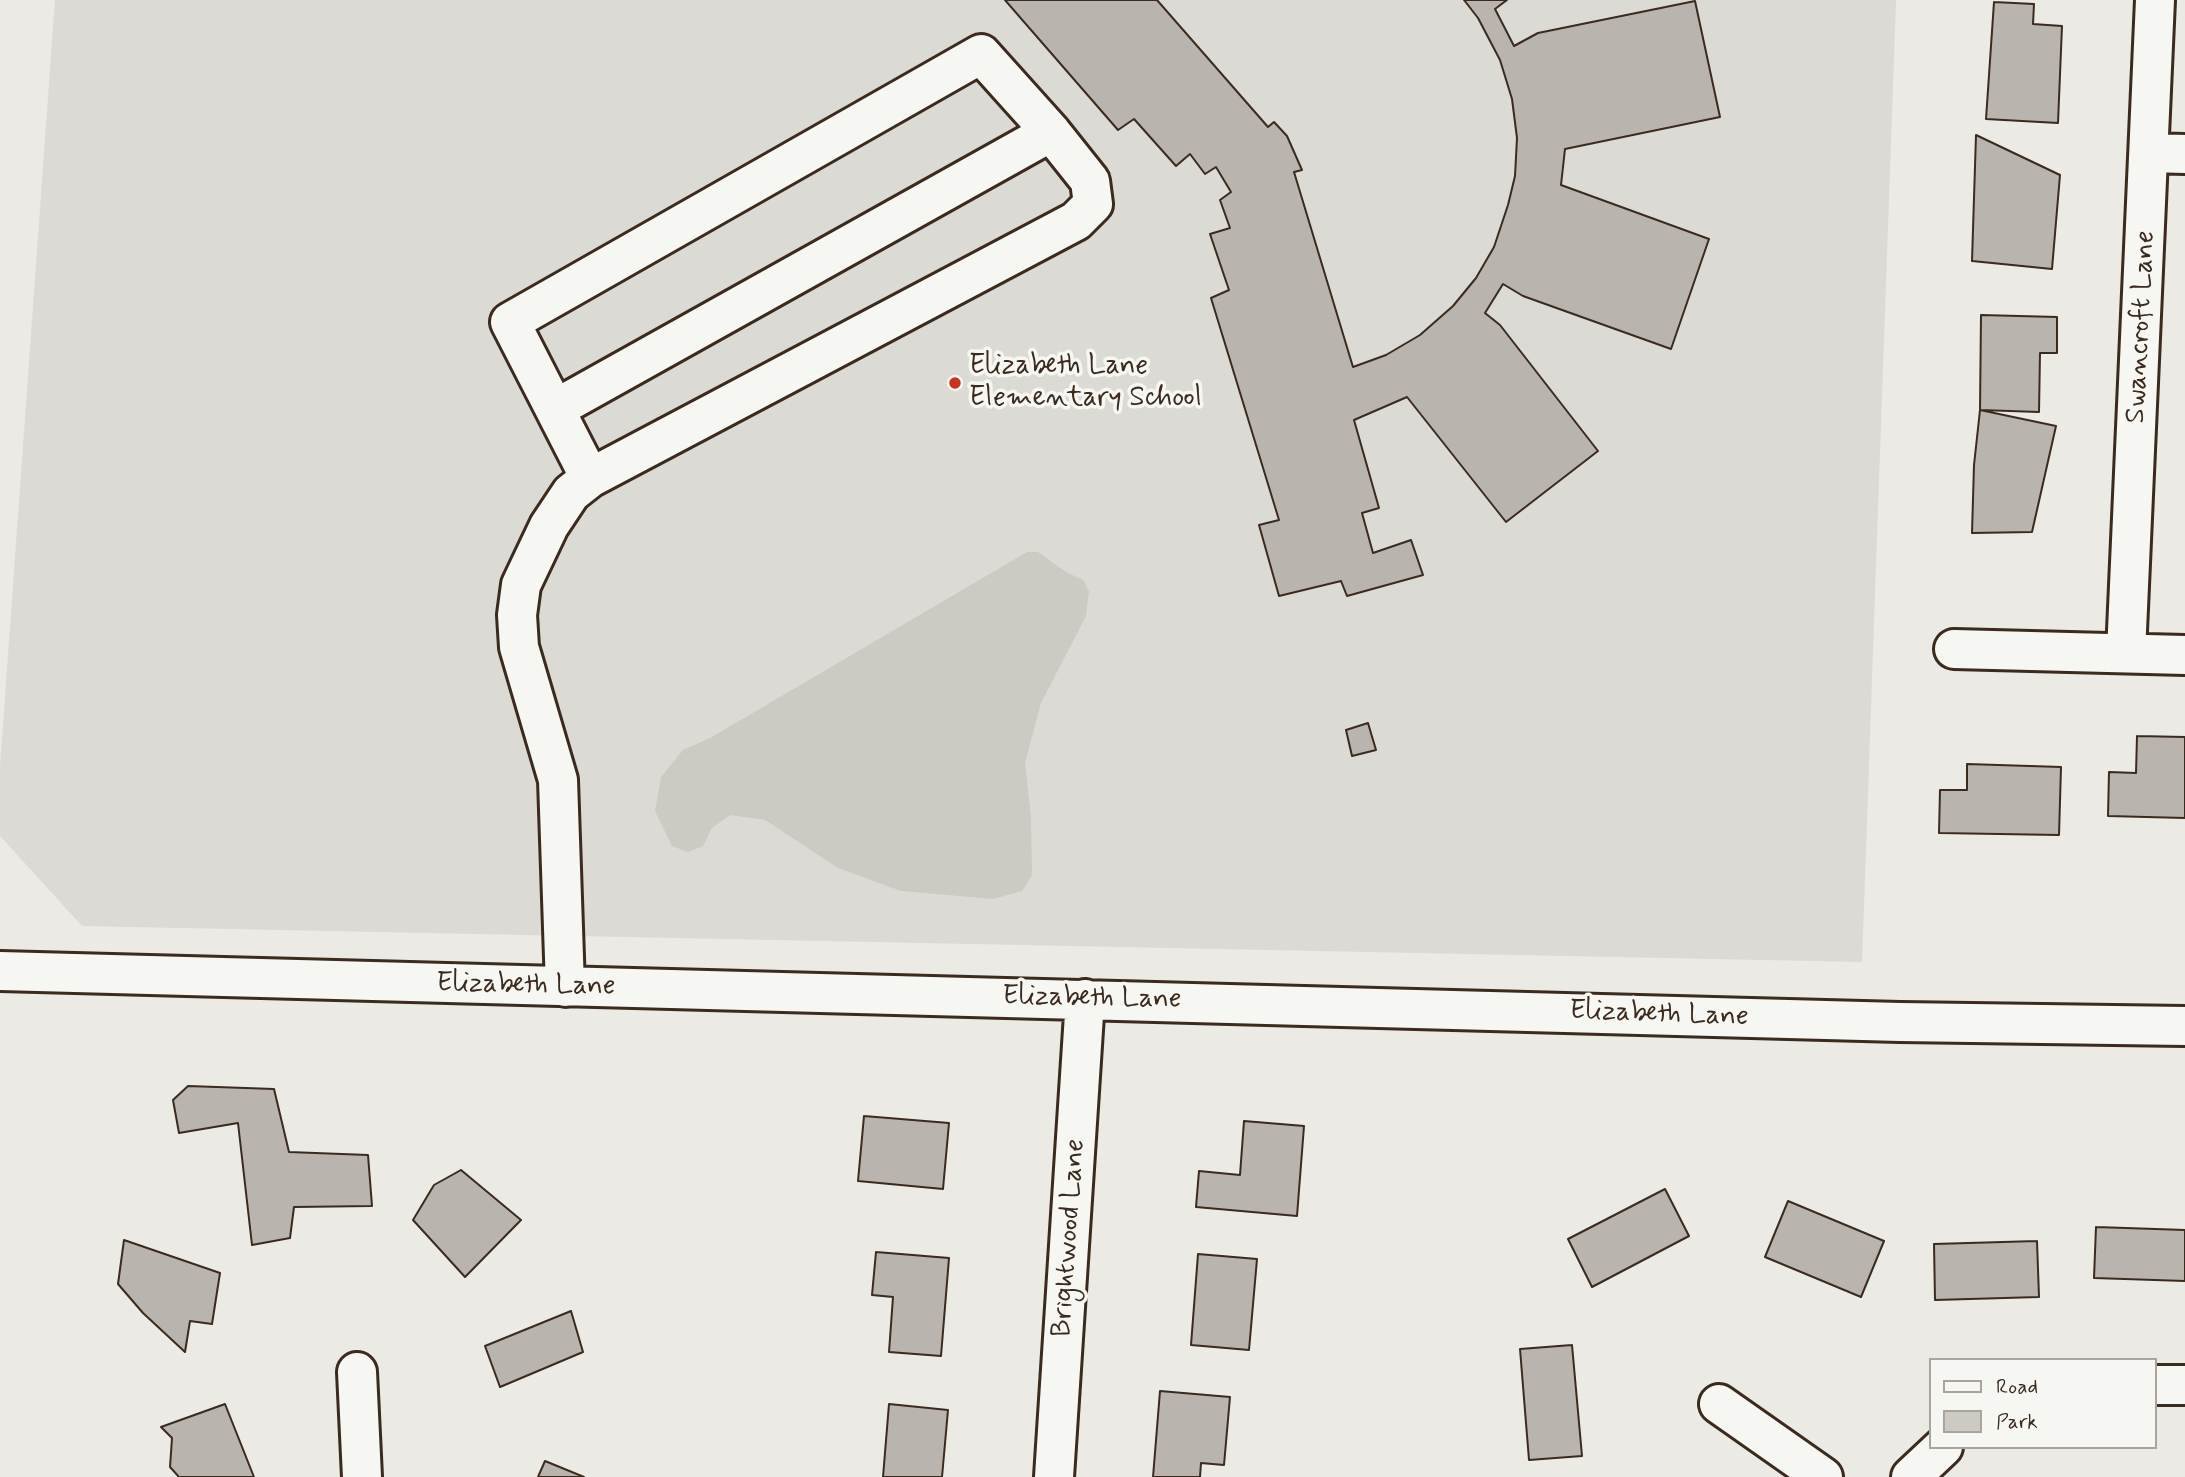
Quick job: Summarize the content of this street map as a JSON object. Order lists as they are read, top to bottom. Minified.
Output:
{"streets":{"street":["Swancroft Lane","Elizabeth Lane","Brightwood Lane"]},"crossings":[["Elizabeth Lane","Brightwood Lane"]],"places":["Elizabeth Lane Elementary School"],"legend":["Road","Park"]}
